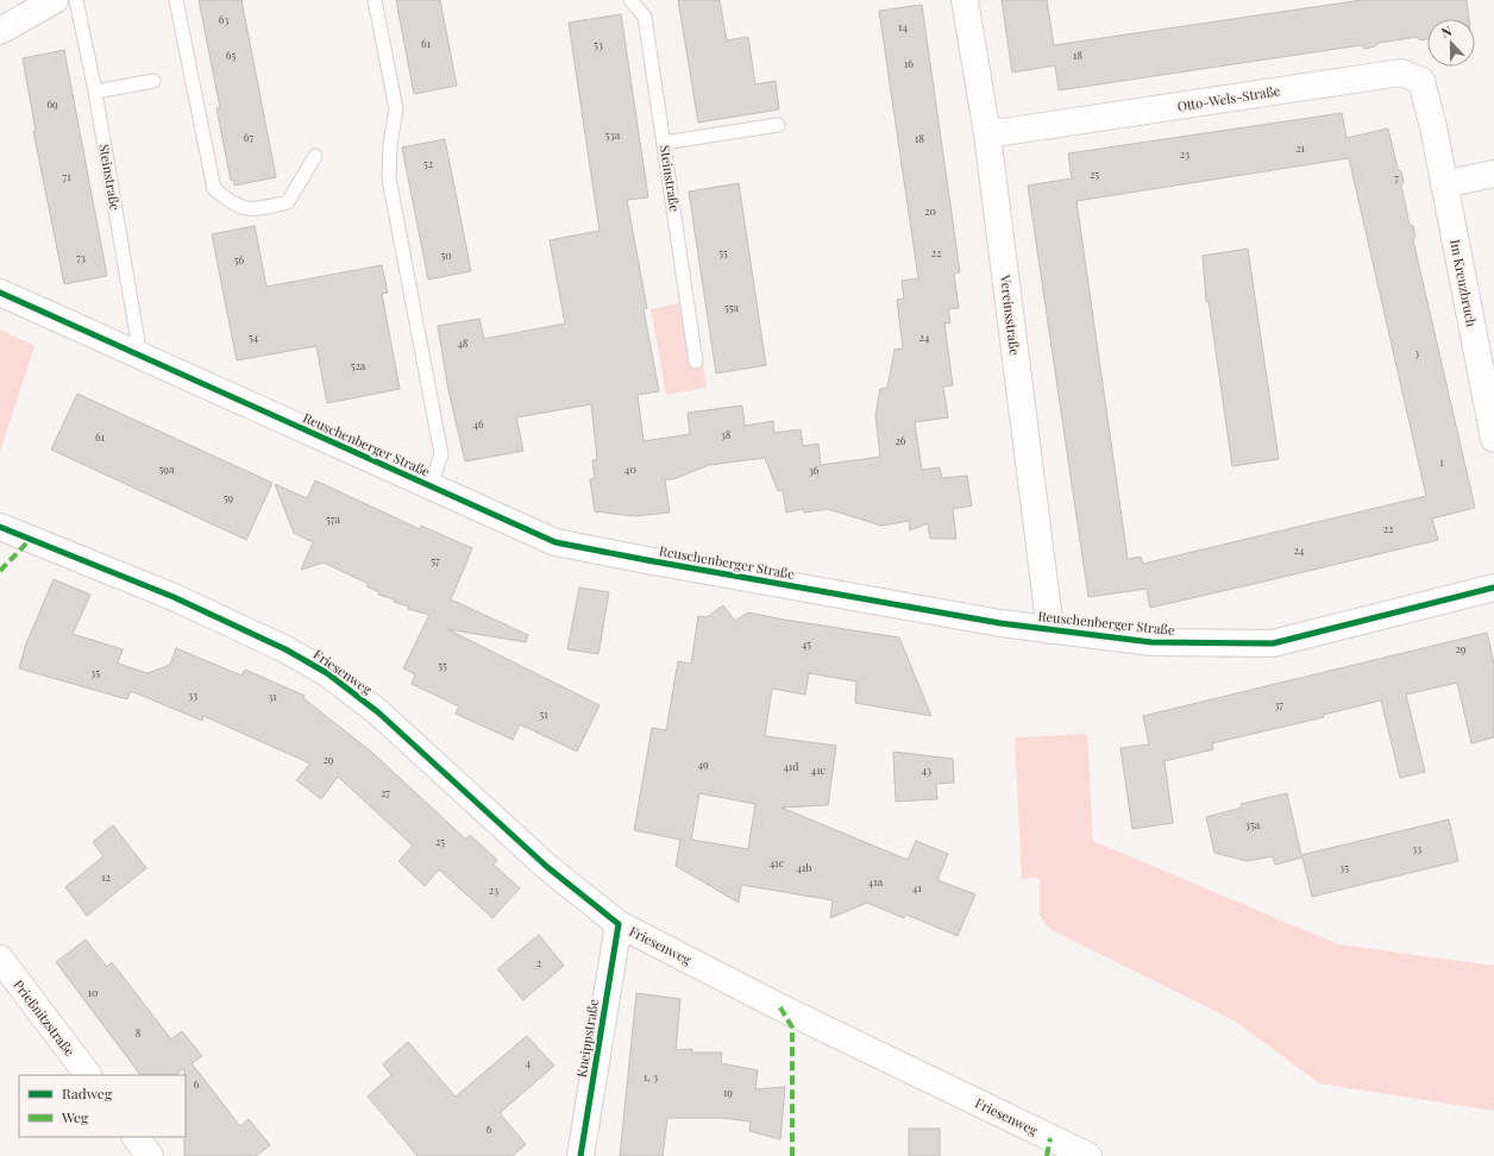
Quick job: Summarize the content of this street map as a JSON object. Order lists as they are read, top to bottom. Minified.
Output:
{"streets":{"street":["Otto-Wels-Straße","Im Kreuzbruch","Vereinsstraße","Reuschenberger Straße","Friesenweg","Prießnitzstraße","Kneippstraße"],"lane":["Steinstraße"]},"crossings":[["Otto-Wels-Straße","Im Kreuzbruch"],["Otto-Wels-Straße","Vereinsstraße"],["Steinstraße","Reuschenberger Straße"],["Vereinsstraße","Reuschenberger Straße"],["Friesenweg","Kneippstraße"]],"house_numbers":["63","14","61","53","65","18","16","69","53a","67","18","21","23","52","25","71","7","20","55","22","50","73","56","55a","54","24","48","3","52a","46","38","61","26","1","59a","40","36","59","57a","22","24","57","45","29","55","35","33","31","37","51","29","49","41d","41e","43","27","35a","25","33","41c","41b","35","12","41a","41","23","2","10","8","4","1, 3","6","19","6"],"legend":["Radweg","Weg"],"north":"top"}
